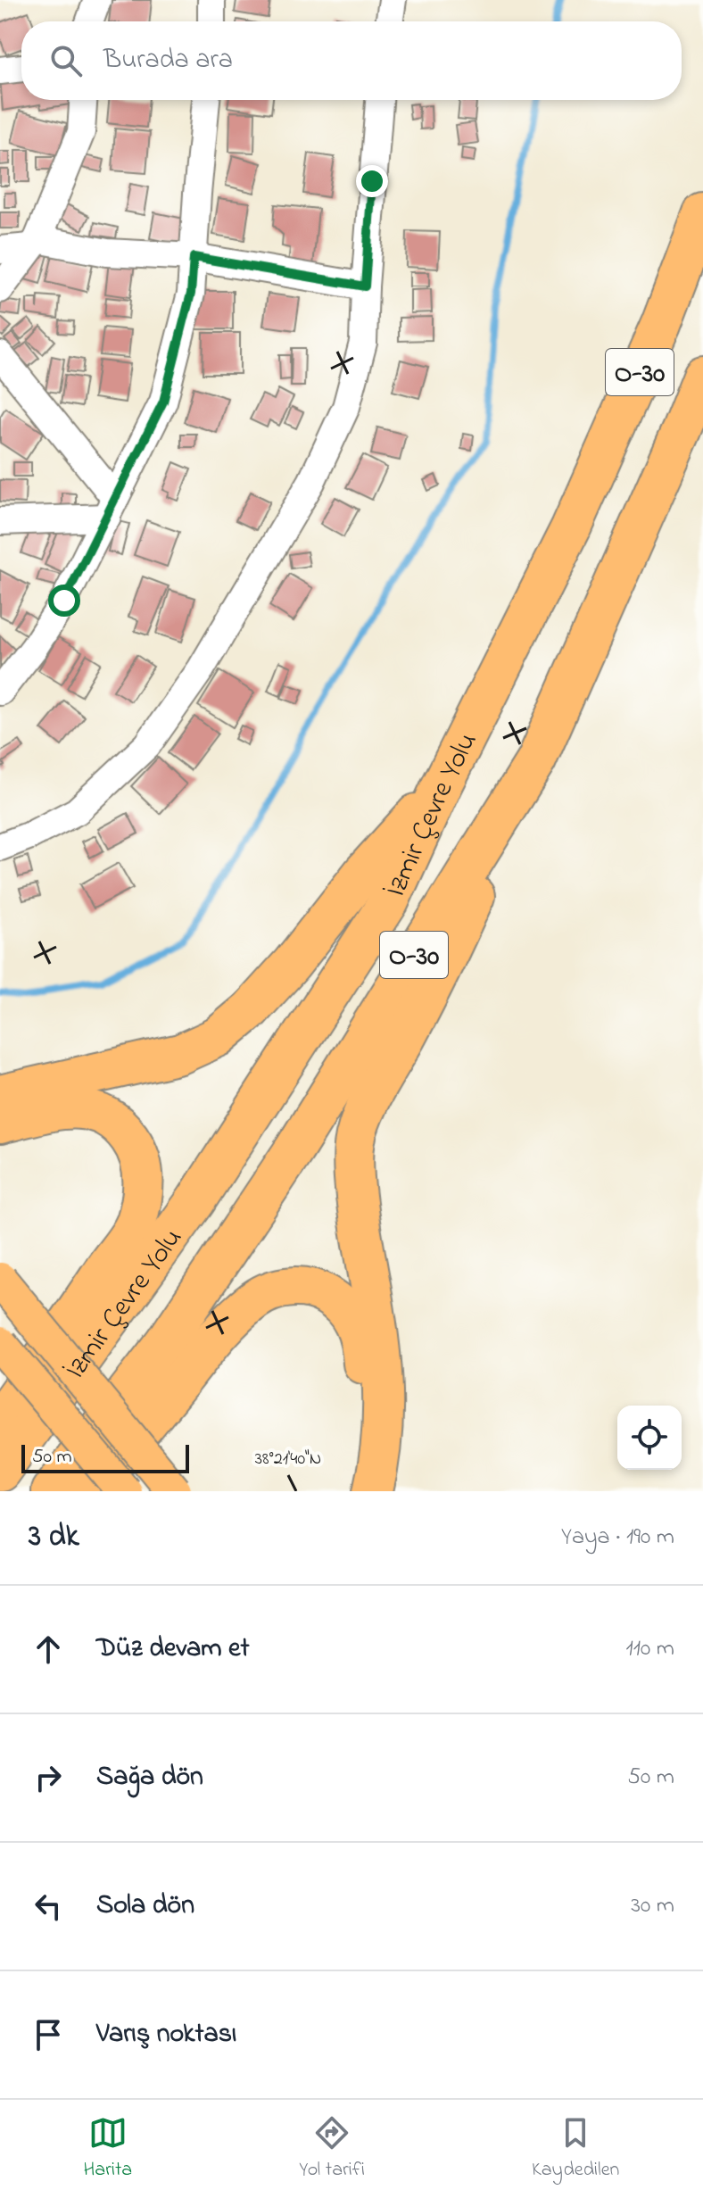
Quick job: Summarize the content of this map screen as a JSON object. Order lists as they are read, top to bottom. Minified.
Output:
{"streets":{"highway":["O-30","İzmir Çevre Yolu"]},"scale_bar":"50 m","page":{"search":"Burada ara","scale":"50 m","heading":["3 dk","Yaya · 190 m"],"list":[["Düz devam et","110 m"],["Sağa dön","50 m"],["Sola dön","30 m"],"Varış noktası"],"nav":["Harita","Yol tarifi","Kaydedilen"]},"coordinates":["38°21'40\"N"]}
